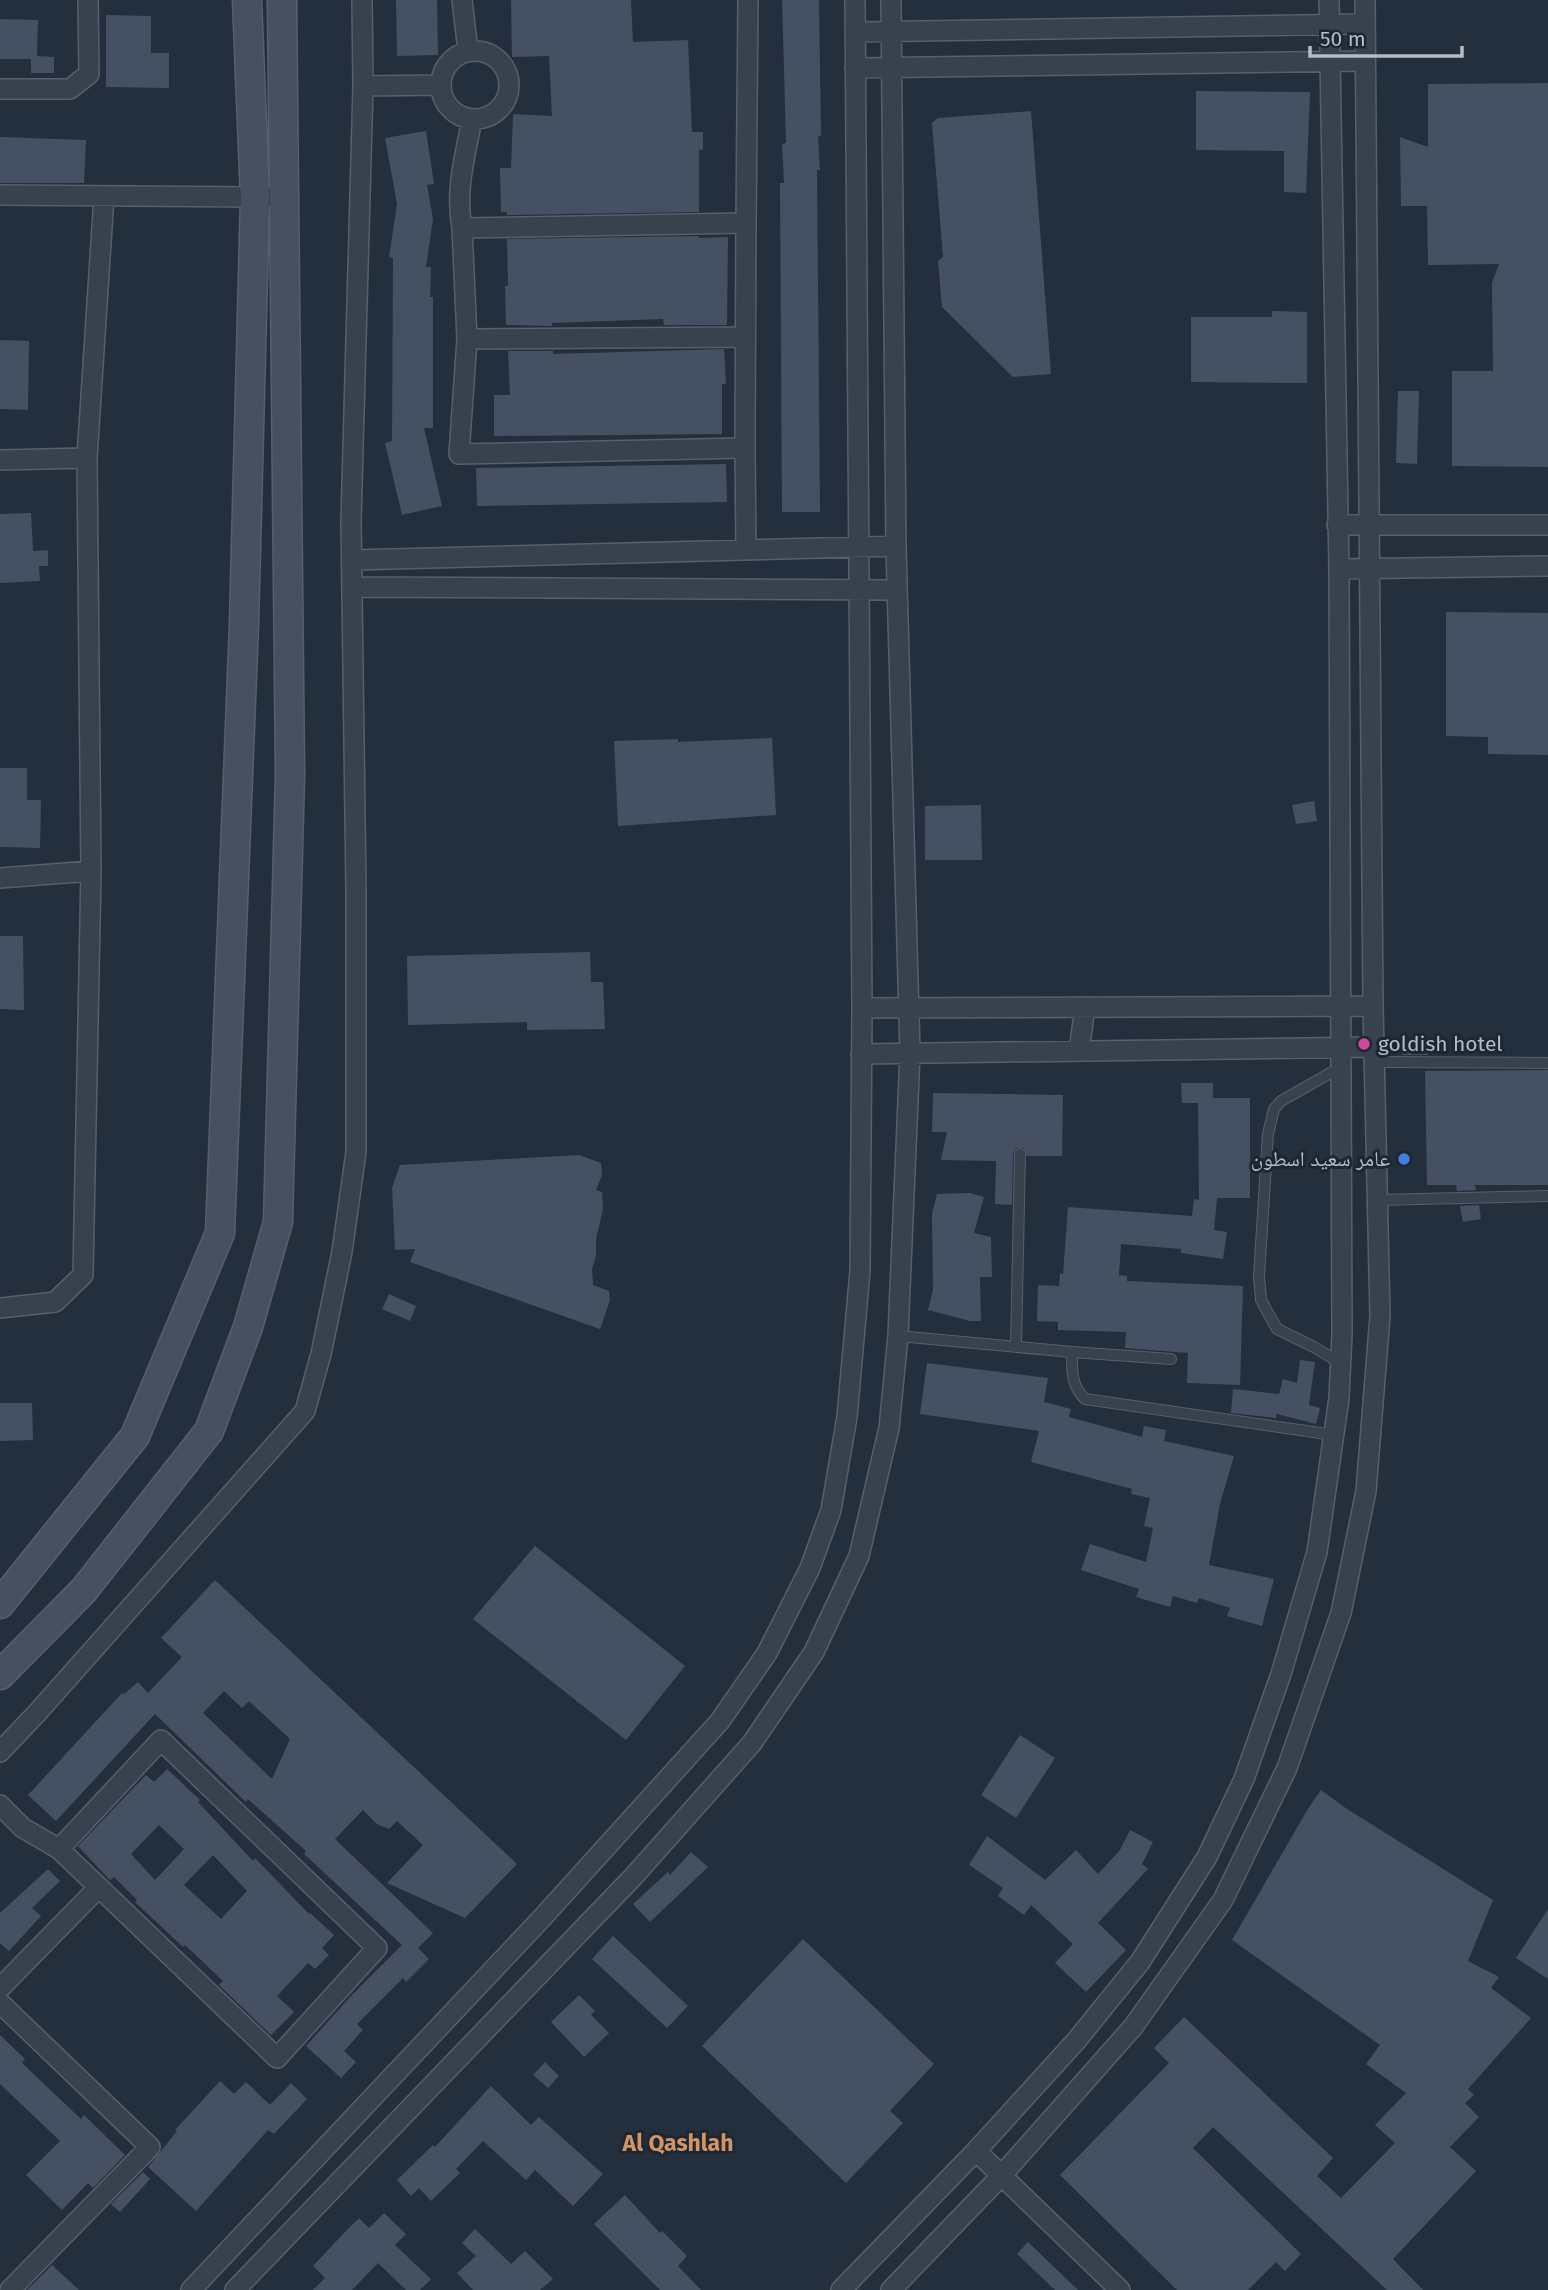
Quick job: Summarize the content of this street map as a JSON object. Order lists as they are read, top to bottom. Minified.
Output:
{"districts":["Al Qashlah"],"places":["goldish hotel","عامر سعيد اسطون"],"scale_bar":"50 m"}
